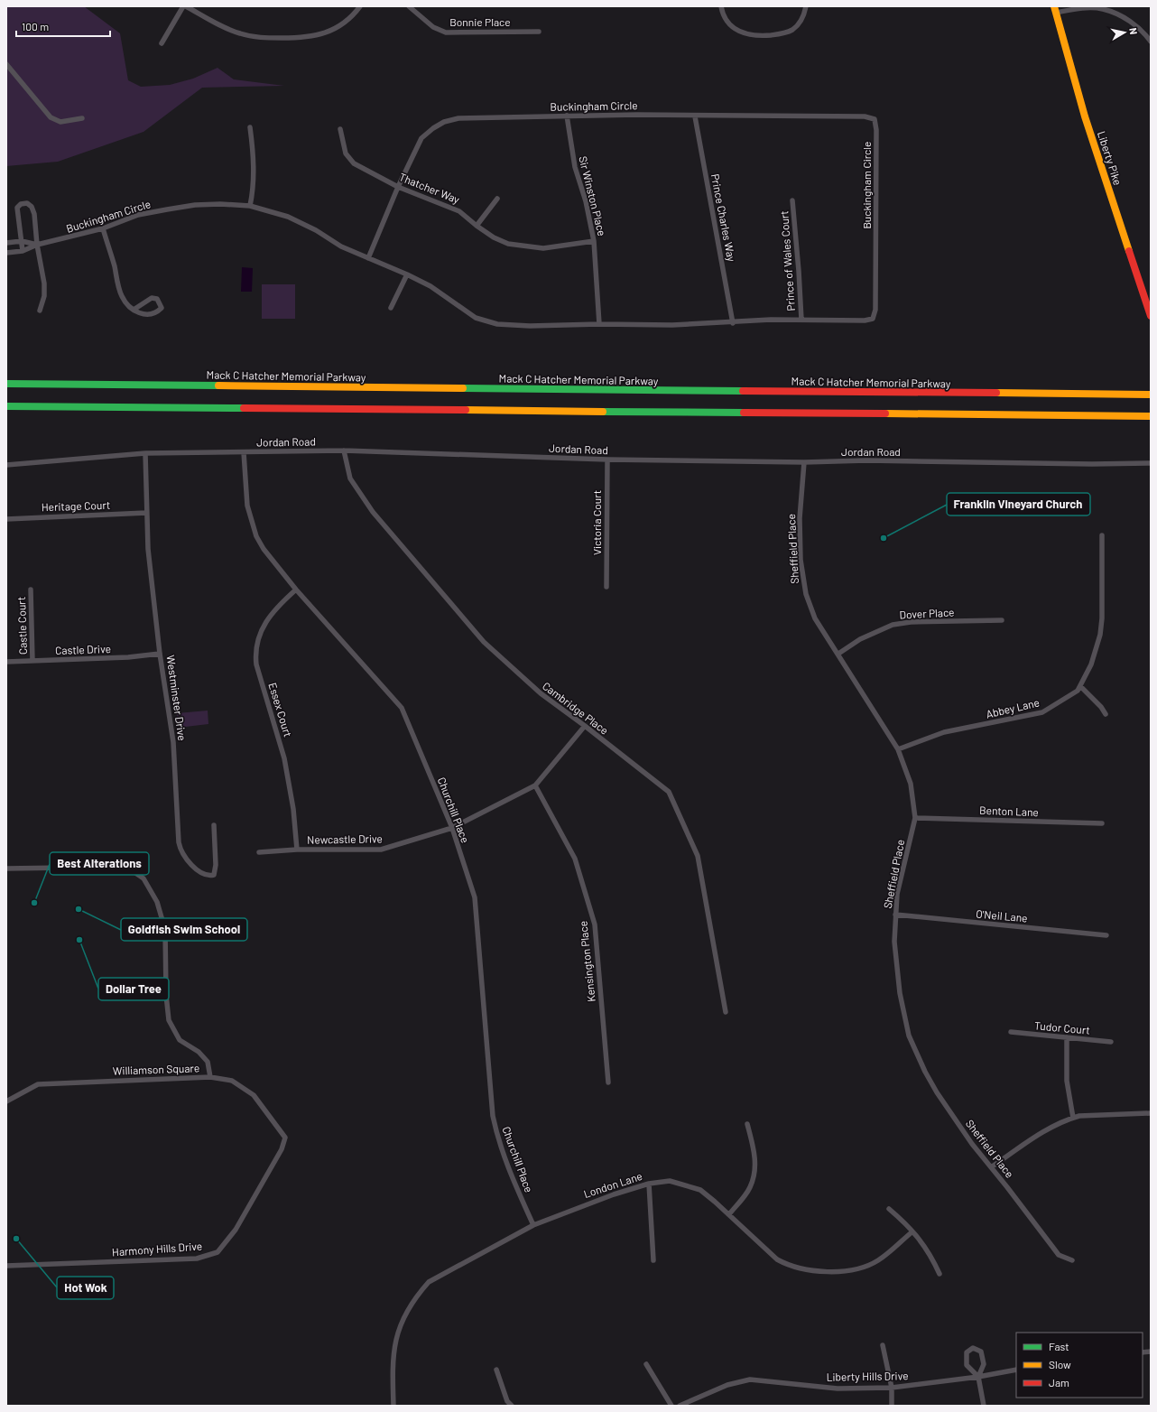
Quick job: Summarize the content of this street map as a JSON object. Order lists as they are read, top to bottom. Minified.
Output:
{"streets":{"main road":["Liberty Pike","Mack C Hatcher Memorial Parkway"],"street":["Bonnie Place","Buckingham Circle","Thatcher Way","Sir Winston Place","Prince Charles Way","Prince of Wales Court","Jordan Road","Heritage Court","Victoria Court","Sheffield Place","Dover Place","Castle Court","Castle Drive","Westminster Drive","Cambridge Place","Abbey Lane","Essex Court","Churchill Place","Benton Lane","Newcastle Drive","O'Neil Lane","Kensington Place","Tudor Court","Williamson Square","London Lane","Harmony Hills Drive","Liberty Hills Drive"]},"crossings":[["Buckingham Circle","Thatcher Way"],["Buckingham Circle","Sir Winston Place"],["Buckingham Circle","Prince Charles Way"],["Buckingham Circle","Prince of Wales Court"],["Thatcher Way","Sir Winston Place"],["Jordan Road","Victoria Court"],["Jordan Road","Sheffield Place"],["Jordan Road","Westminster Drive"],["Jordan Road","Cambridge Place"],["Jordan Road","Churchill Place"],["Heritage Court","Westminster Drive"],["Sheffield Place","Dover Place"],["Sheffield Place","Abbey Lane"],["Sheffield Place","Benton Lane"],["Sheffield Place","O'Neil Lane"],["Castle Court","Castle Drive"],["Castle Drive","Westminster Drive"],["Cambridge Place","Newcastle Drive"],["Essex Court","Churchill Place"],["Essex Court","Newcastle Drive"],["Churchill Place","Newcastle Drive"],["Churchill Place","London Lane"],["Newcastle Drive","Kensington Place"],["Williamson Square","Harmony Hills Drive"]],"places":["Franklin Vineyard Church","Best Alterations","Goldfish Swim School","Dollar Tree","Hot Wok"],"legend":["Fast","Slow","Jam"],"scale_bar":"100 m","north":"right"}
